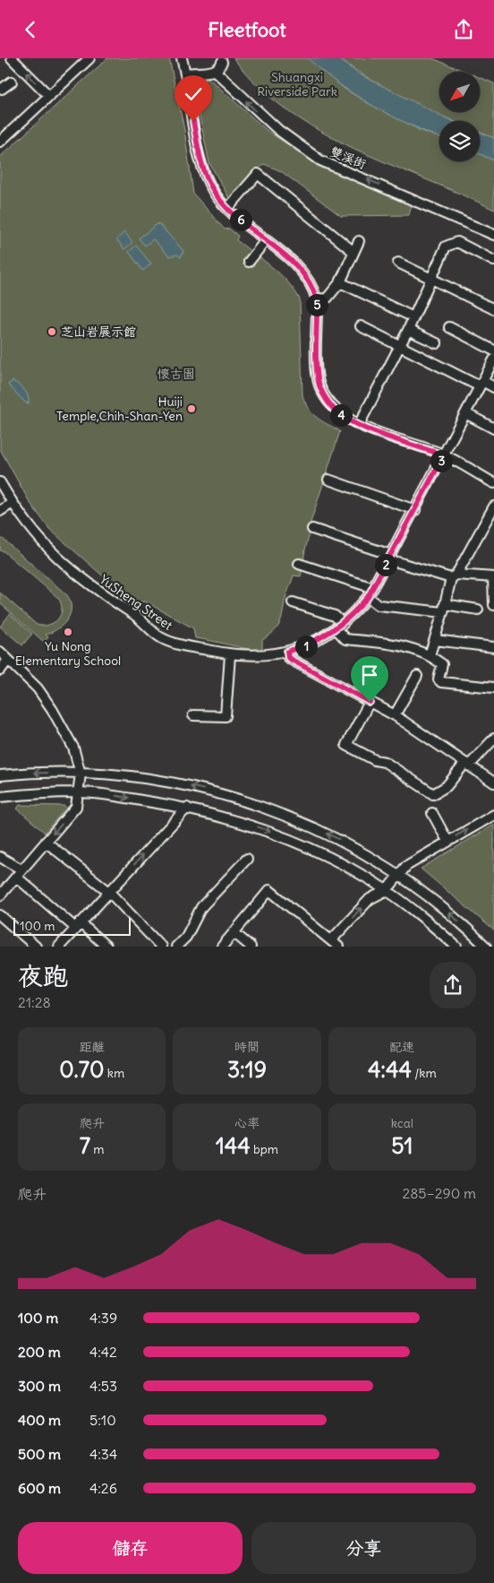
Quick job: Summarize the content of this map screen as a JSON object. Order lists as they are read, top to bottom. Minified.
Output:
{"streets":{"street":["雙溪街","YuSheng Street"]},"one_way":["雙溪街"],"parks":["Shuangxi Riverside Park","懷古園"],"places":["芝山岩展示館","Huiji Temple,Chih-Shan-Yen","Yu Nong Elementary School"],"scale_bar":"100 m","north":"bottom left","page":{"header":"Fleetfoot","pins":["6","5","4","3","2","1"],"scale":"100 m","heading":["夜跑","21:28"],"stats":[["距離","0.70 km"],["時間","3:19"],["配速","4:44 /km"],["爬升","7 m"],["心率","144 bpm"],["kcal","51"]],"chart":["爬升","285–290 m"],"list":[{"name":"100 m","note":"4:39"},{"name":"200 m","note":"4:42"},{"name":"300 m","note":"4:53"},{"name":"400 m","note":"5:10"},{"name":"500 m","note":"4:34"},{"name":"600 m","note":"4:26"}],"buttons":["儲存","分享"]}}
